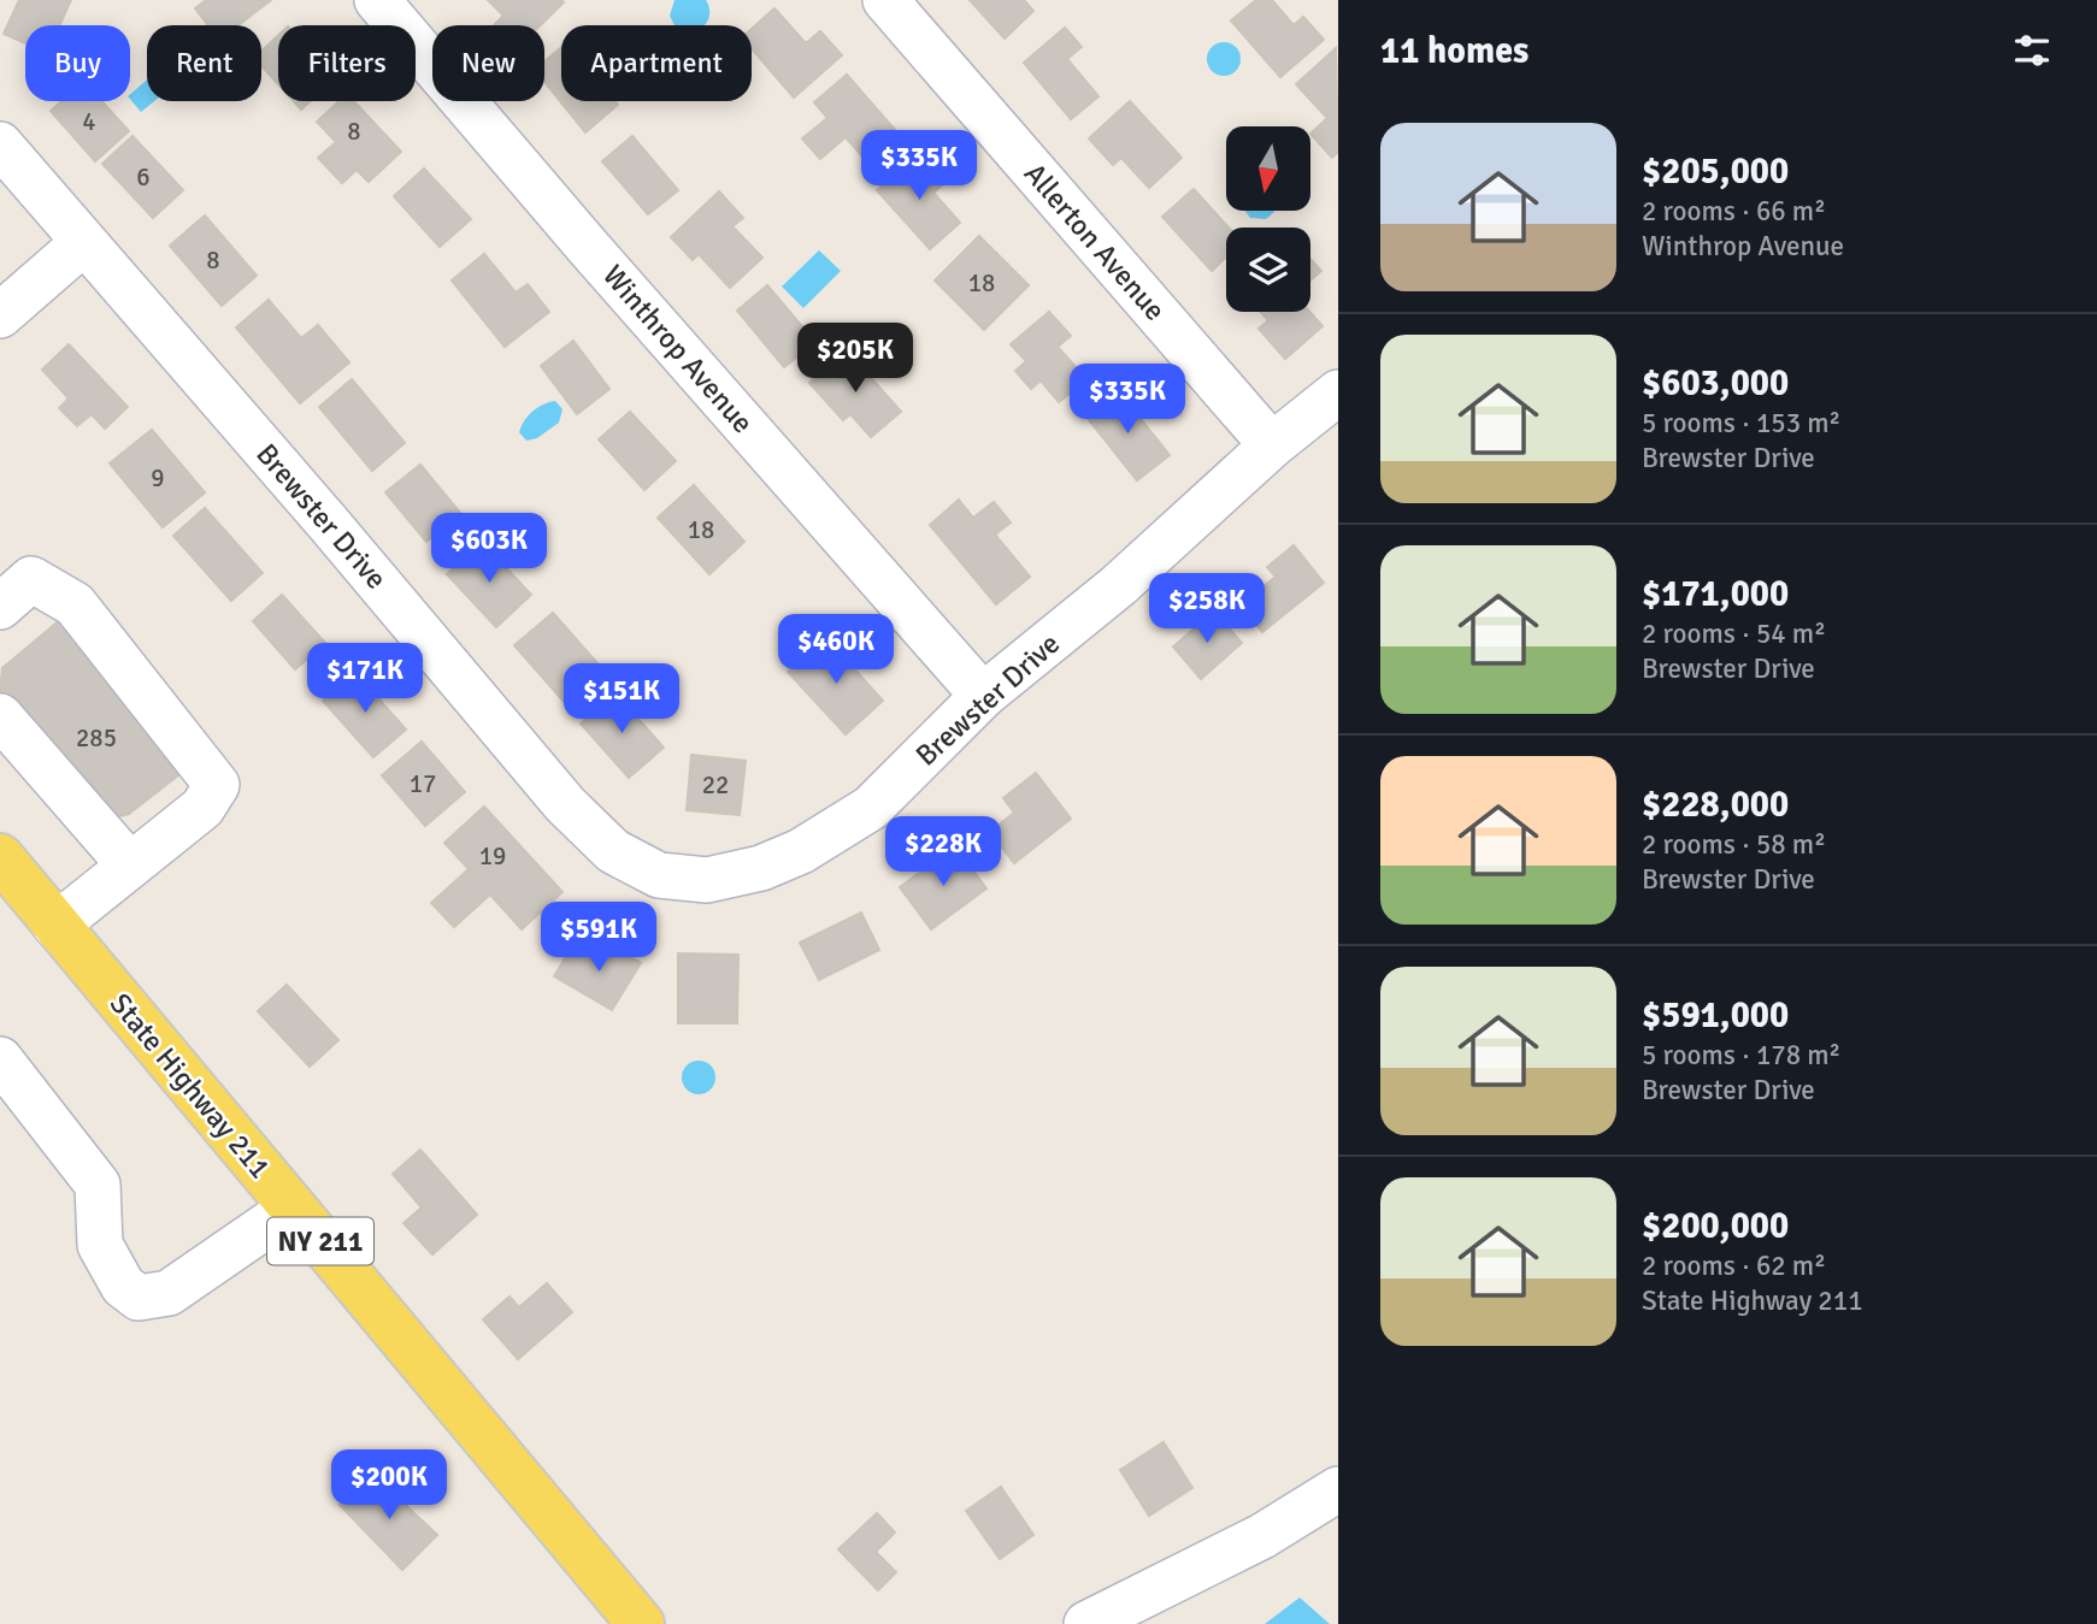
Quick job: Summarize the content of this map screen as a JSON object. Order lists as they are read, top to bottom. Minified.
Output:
{"streets":{"main road":["State Highway 211","NY 211"],"street":["Allerton Avenue","Winthrop Avenue","Brewster Drive"]},"crossings":[["Allerton Avenue","Brewster Drive"],["Winthrop Avenue","Brewster Drive"]],"house_numbers":["4","8","6","8","18","9","18","285","17","22","19"],"north":"bottom","page":{"heading":"11 homes","chip":["Buy","Rent","Filters","New","Apartment"],"list":[{"name":"$205,000","note":"2 rooms · 66 m² · Winthrop Avenue"},{"name":"$603,000","note":"5 rooms · 153 m² · Brewster Drive"},{"name":"$171,000","note":"2 rooms · 54 m² · Brewster Drive"},{"name":"$228,000","note":"2 rooms · 58 m² · Brewster Drive"},{"name":"$591,000","note":"5 rooms · 178 m² · Brewster Drive"},{"name":"$200,000","note":"2 rooms · 62 m² · State Highway 211"}],"price":["$335K","$205K","$335K","$603K","$258K","$460K","$171K","$151K","$228K","$591K","$200K"]}}
